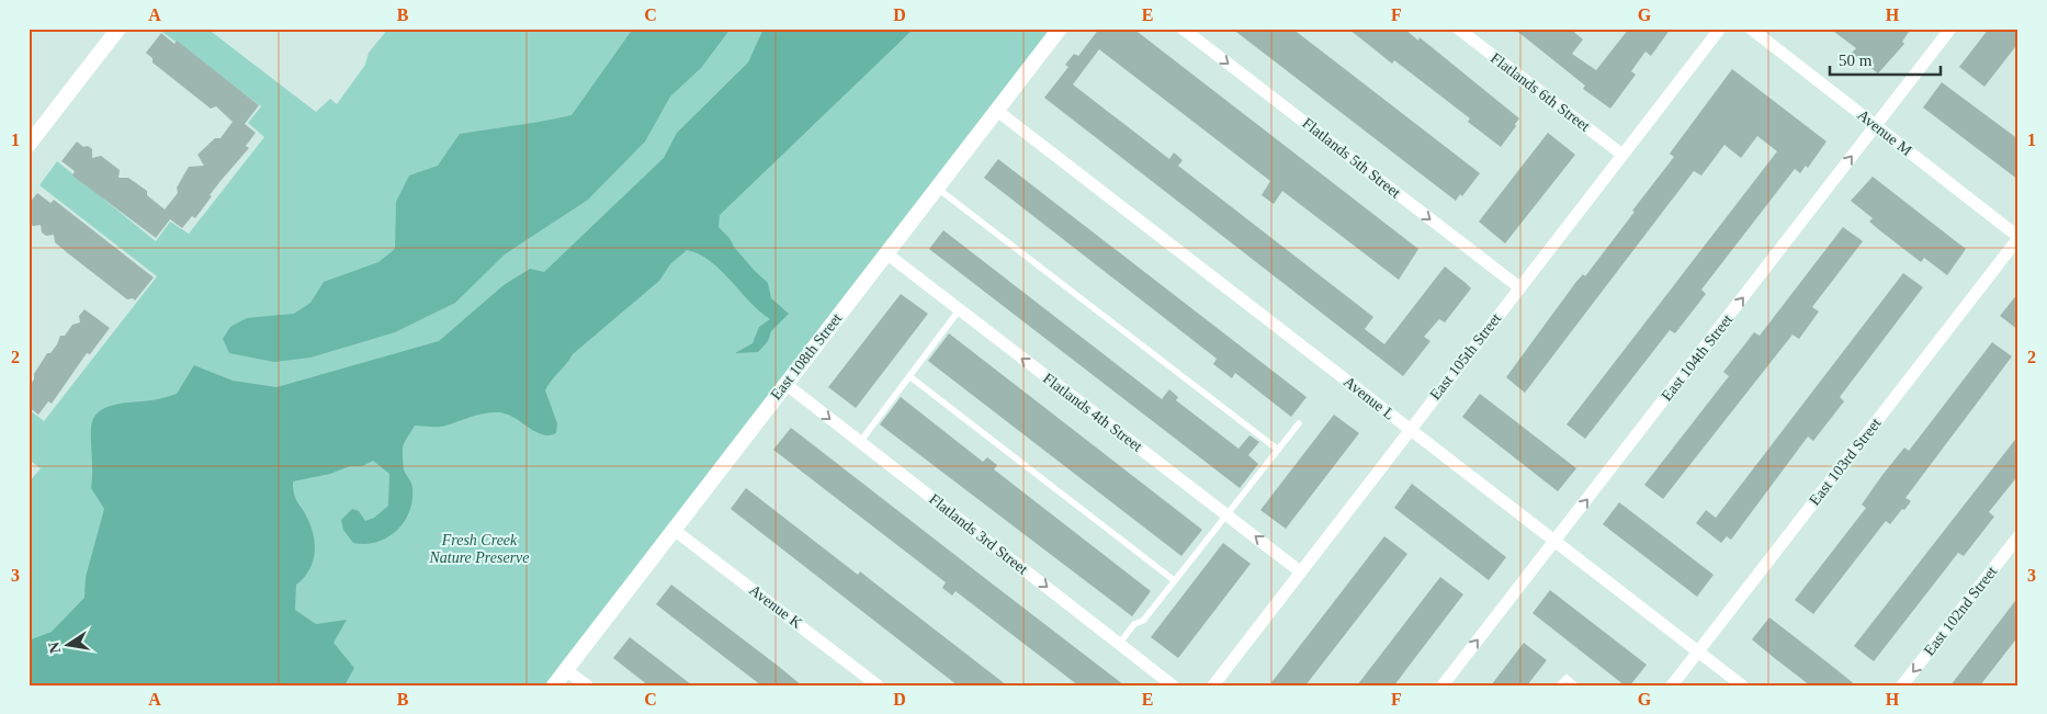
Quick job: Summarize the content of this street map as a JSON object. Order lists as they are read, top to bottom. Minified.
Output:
{"streets":{"street":["Flatlands 6th Street","Avenue M","Flatlands 5th Street","East 108th Street","East 105th Street","East 104th Street","Avenue L","Flatlands 4th Street","East 103rd Street","Flatlands 3rd Street","Avenue K","East 102nd Street"]},"crossings":[["Flatlands 6th Street","East 105th Street"],["Avenue M","East 104th Street"],["Avenue M","East 103rd Street"],["Flatlands 5th Street","East 105th Street"],["East 108th Street","Avenue L"],["East 108th Street","Flatlands 4th Street"],["East 108th Street","Flatlands 3rd Street"],["East 108th Street","Avenue K"],["East 105th Street","Avenue L"],["East 105th Street","Flatlands 4th Street"],["East 104th Street","Avenue L"],["Avenue L","East 103rd Street"]],"one_way":["Flatlands 5th Street","East 104th Street","Flatlands 4th Street","Flatlands 3rd Street","East 102nd Street"],"parks":["Fresh Creek Nature Preserve"],"scale_bar":"50 m","north":"left","grid":{"columns":["A","B","C","D","E","F","G","H"],"rows":["1","2","3"]}}
